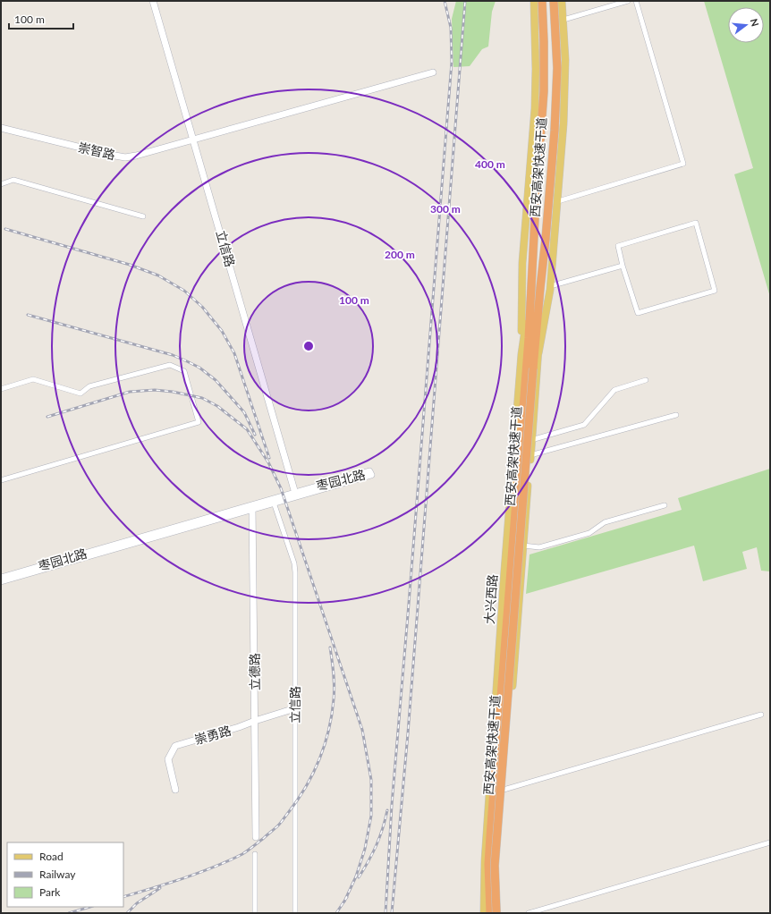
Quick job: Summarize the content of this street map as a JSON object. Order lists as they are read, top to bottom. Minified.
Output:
{"streets":{"highway":["西安高架快速干道"],"main road":["大兴西路"],"street":["崇智路","立信路","枣园北路","立德路","崇勇路"]},"crossings":[["崇智路","立信路"],["西安高架快速干道","大兴西路"],["立信路","枣园北路"],["立信路","崇勇路"],["枣园北路","立德路"],["立德路","崇勇路"]],"legend":["Road","Railway","Park"],"scale_bar":"100 m","north":"right","rings":["400 m","300 m","200 m","100 m"]}
